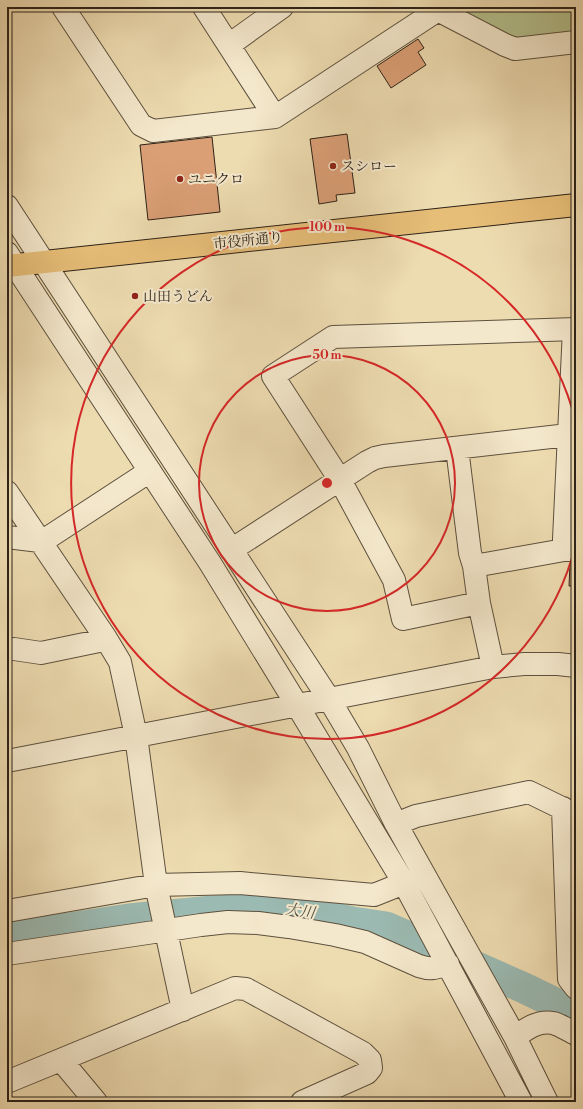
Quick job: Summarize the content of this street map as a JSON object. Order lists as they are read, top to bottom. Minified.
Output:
{"streets":{"main road":["市役所通り"]},"water":["大川"],"places":["スシロー","ユニクロ","山田うどん"],"rings":["100 m","50 m"]}
